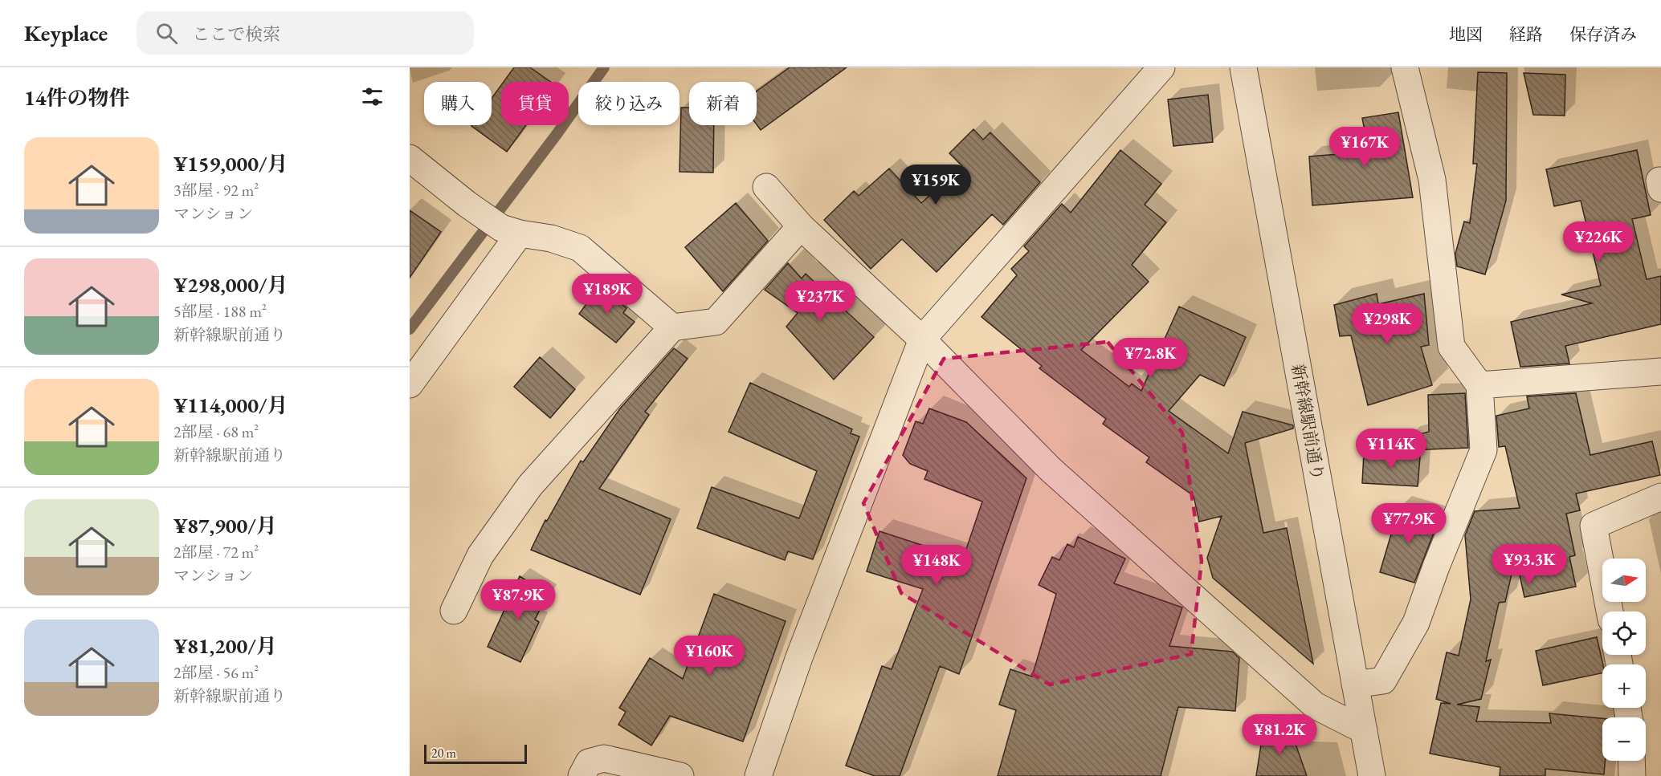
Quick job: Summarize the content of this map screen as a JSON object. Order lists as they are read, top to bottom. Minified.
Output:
{"streets":{"street":["新幹線駅前通り"]},"scale_bar":"20 m","north":"right","page":{"header":"Keyplace","search":"ここで検索","nav":["地図","経路","保存済み"],"heading":"14件の物件","chip":["購入","賃貸","絞り込み","新着"],"list":[{"name":"¥159,000/月","note":"3部屋 · 92 m² · マンション"},{"name":"¥298,000/月","note":"5部屋 · 188 m² · 新幹線駅前通り"},{"name":"¥114,000/月","note":"2部屋 · 68 m² · 新幹線駅前通り"},{"name":"¥87,900/月","note":"2部屋 · 72 m² · マンション"},{"name":"¥81,200/月","note":"2部屋 · 56 m² · 新幹線駅前通り"}],"price":["¥167K","¥159K","¥226K","¥189K","¥237K","¥298K","¥72.8K","¥114K","¥77.9K","¥93.3K","¥148K","¥87.9K","¥160K","¥81.2K"],"map_buttons":["+","−"],"scale":"20 m"}}
